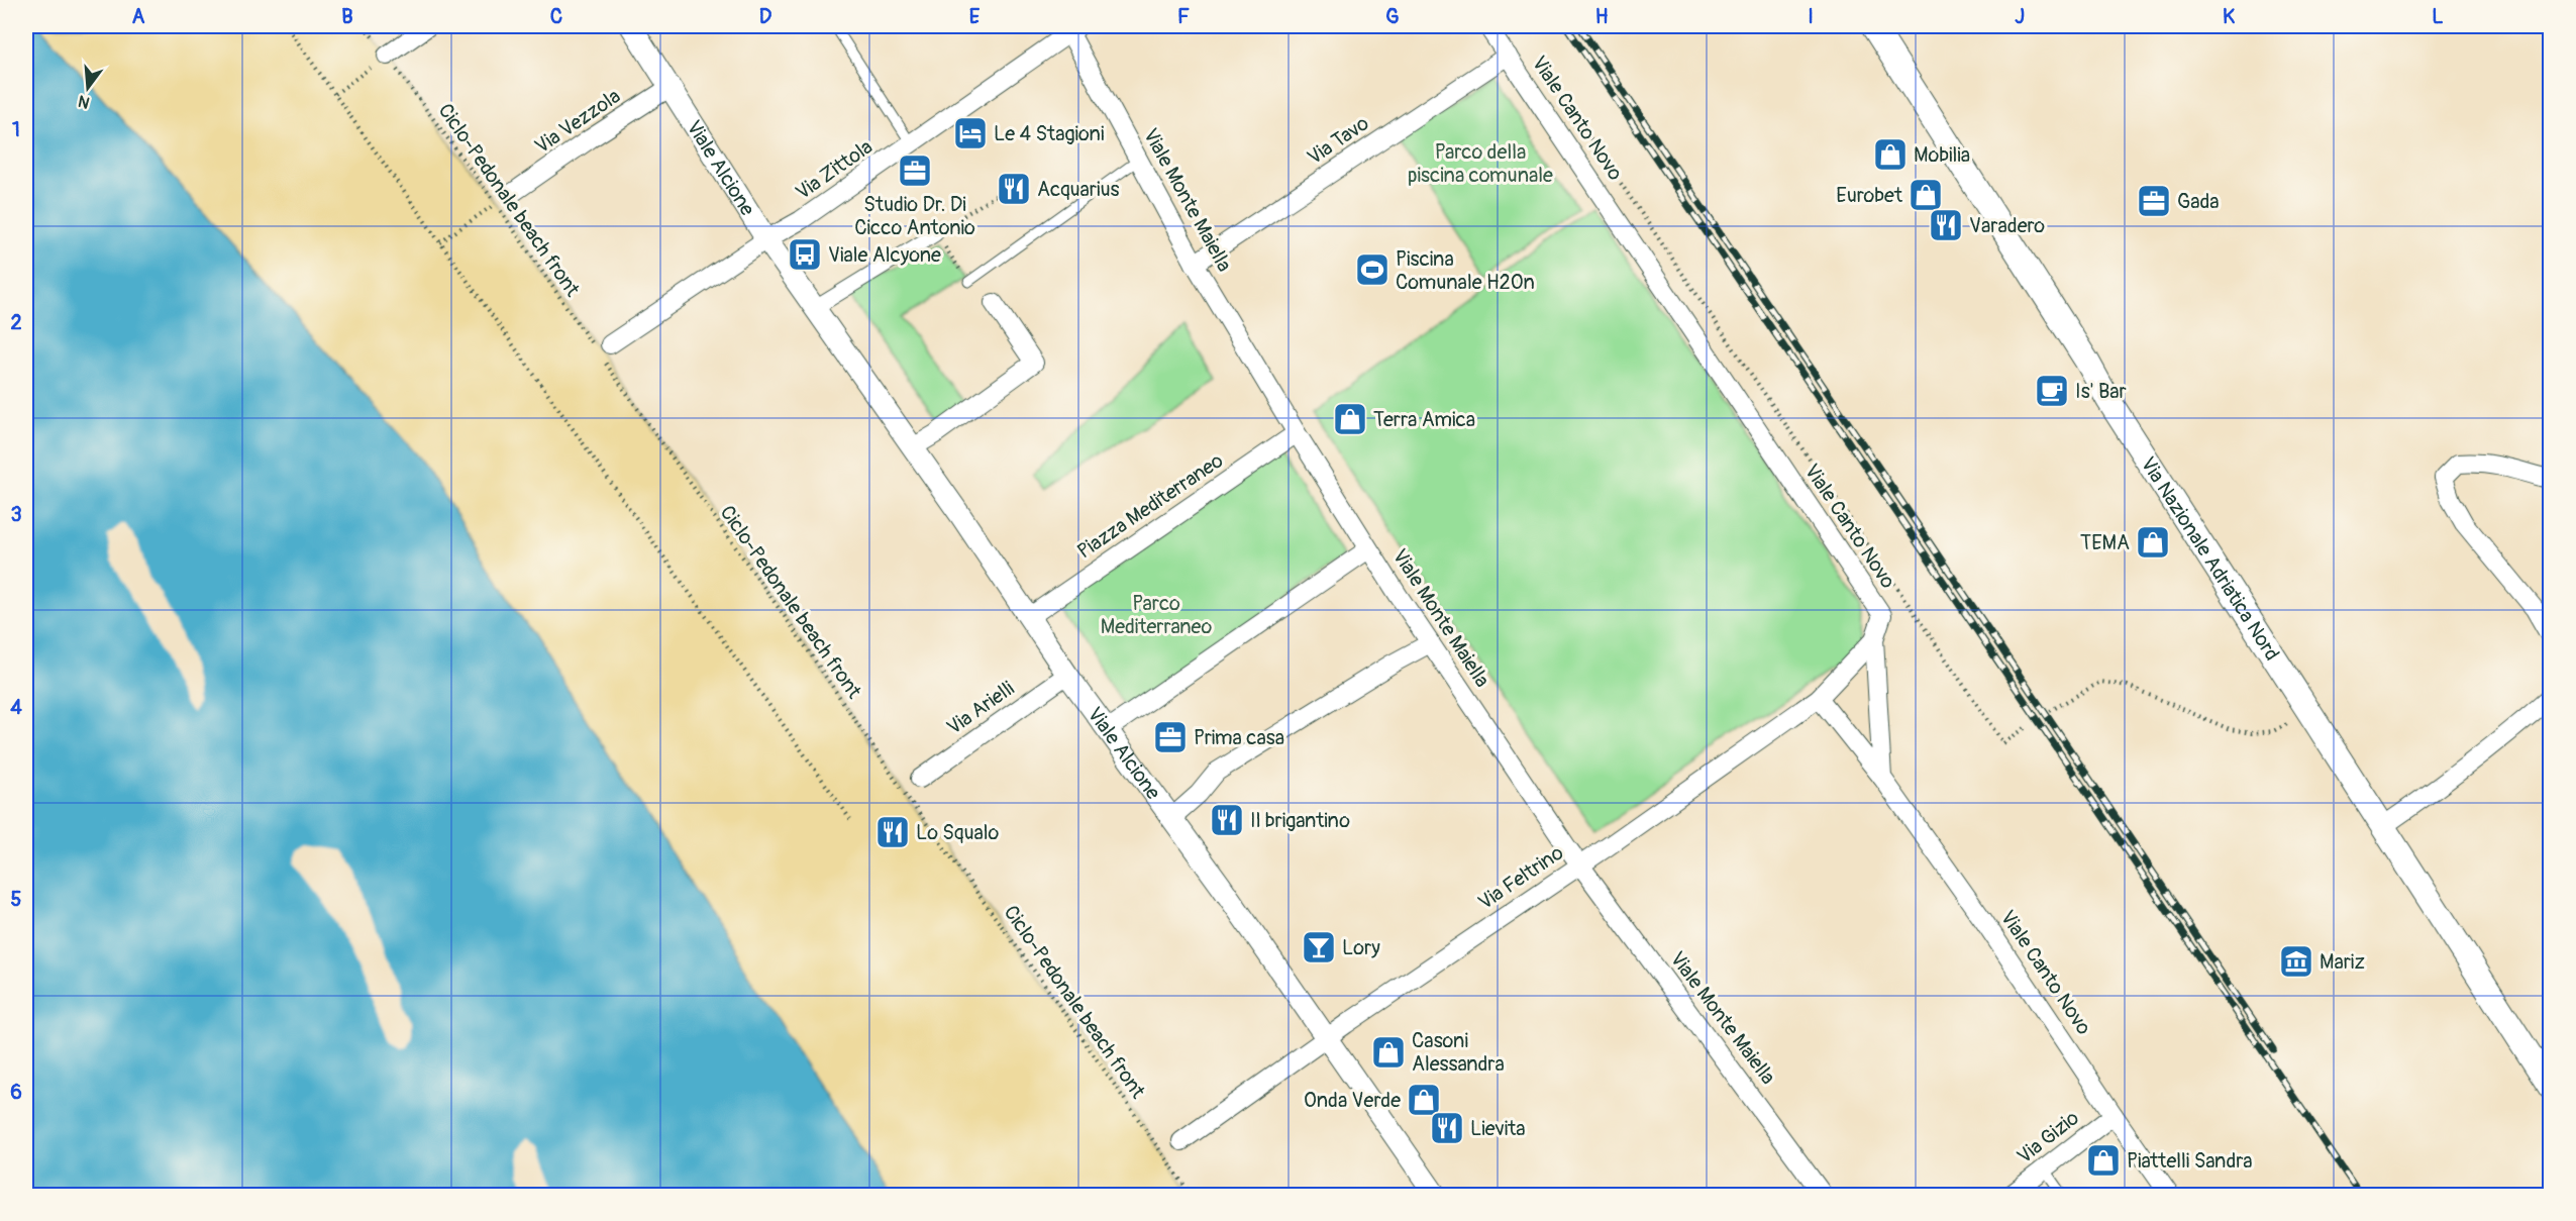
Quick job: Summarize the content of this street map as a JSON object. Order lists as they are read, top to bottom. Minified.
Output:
{"streets":{"main road":["Via Nazionale Adriatica Nord"],"street":["Viale Canto Novo","Via Vezzola","Via Tavo","Viale Alcione","Via Zittola","Viale Monte Maiella","Piazza Mediterraneo","Via Arielli","Via Feltrino","Via Gizio"],"path":["Ciclo-Pedonale beach front"]},"crossings":[["Viale Canto Novo","Via Tavo"],["Viale Canto Novo","Via Feltrino"],["Viale Canto Novo","Via Gizio"],["Via Vezzola","Viale Alcione"],["Via Vezzola","Ciclo-Pedonale beach front"],["Via Tavo","Viale Monte Maiella"],["Viale Alcione","Via Zittola"],["Viale Alcione","Piazza Mediterraneo"],["Viale Alcione","Via Arielli"],["Viale Alcione","Via Feltrino"],["Via Zittola","Viale Monte Maiella"],["Viale Monte Maiella","Piazza Mediterraneo"],["Viale Monte Maiella","Via Feltrino"]],"parks":["Parco della piscina comunale","Parco Mediterraneo"],"places":{"hotel":["Le 4 Stagioni"],"shop":["Mobilia","Eurobet","Terra Amica","TEMA","Casoni Alessandra","Onda Verde","Piattelli Sandra"],"office":["Studio Dr. Di Cicco Antonio","Gada","Prima casa"],"restaurant":["Acquarius","Varadero","Il brigantino","Lo Squalo","Lievita"],"bus stop":["Viale Alcyone"],"sports":["Piscina Comunale H2On"],"cafe":["Is' Bar"],"bar":["Lory"],"museum":["Mariz"]},"north":"bottom","grid":{"columns":["A","B","C","D","E","F","G","H","I","J","K","L"],"rows":["1","2","3","4","5","6"]}}
